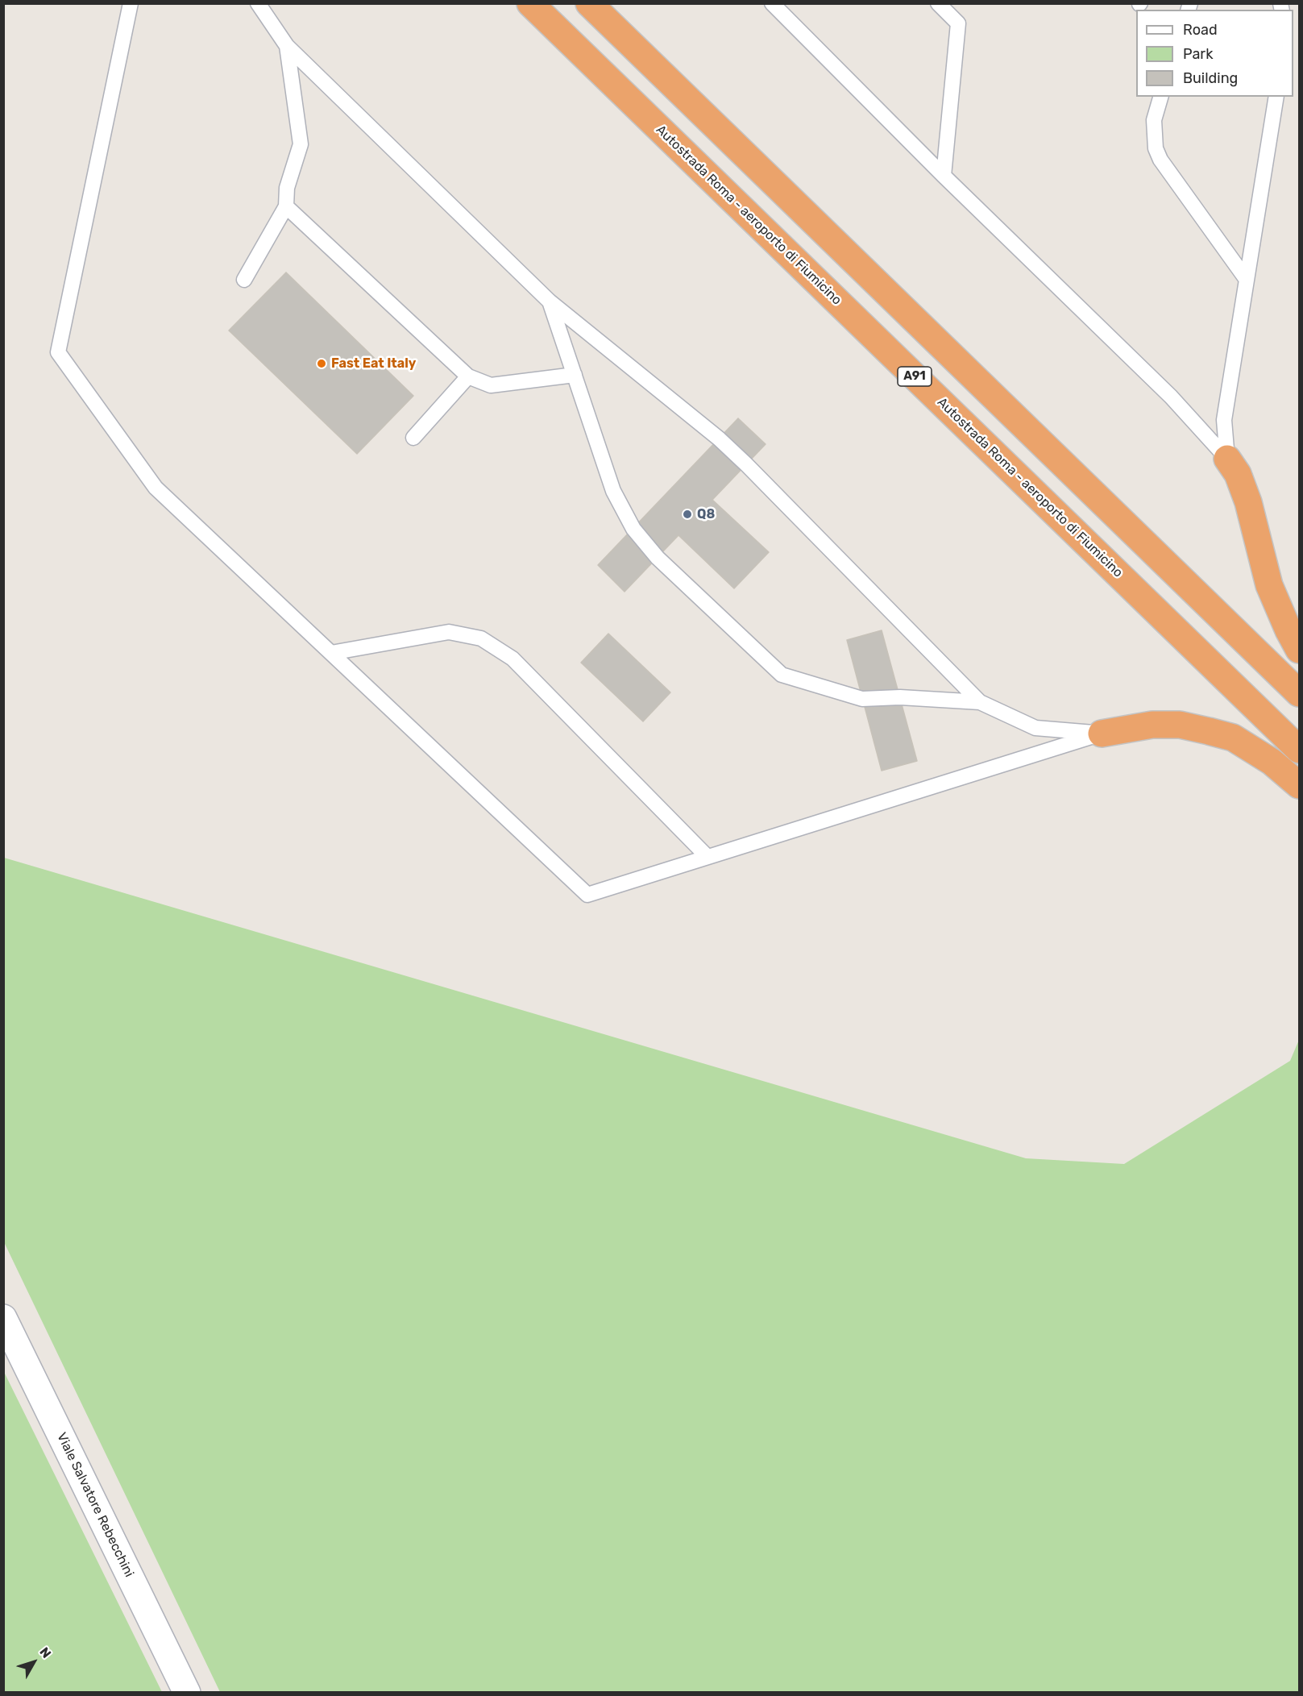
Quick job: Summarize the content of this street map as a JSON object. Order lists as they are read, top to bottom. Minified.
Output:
{"streets":{"highway":["Autostrada Roma - aeroporto di Fiumicino","A91"],"street":["Viale Salvatore Rebecchini"]},"places":["Fast Eat Italy","Q8"],"legend":["Road","Park","Building"],"north":"top right"}
